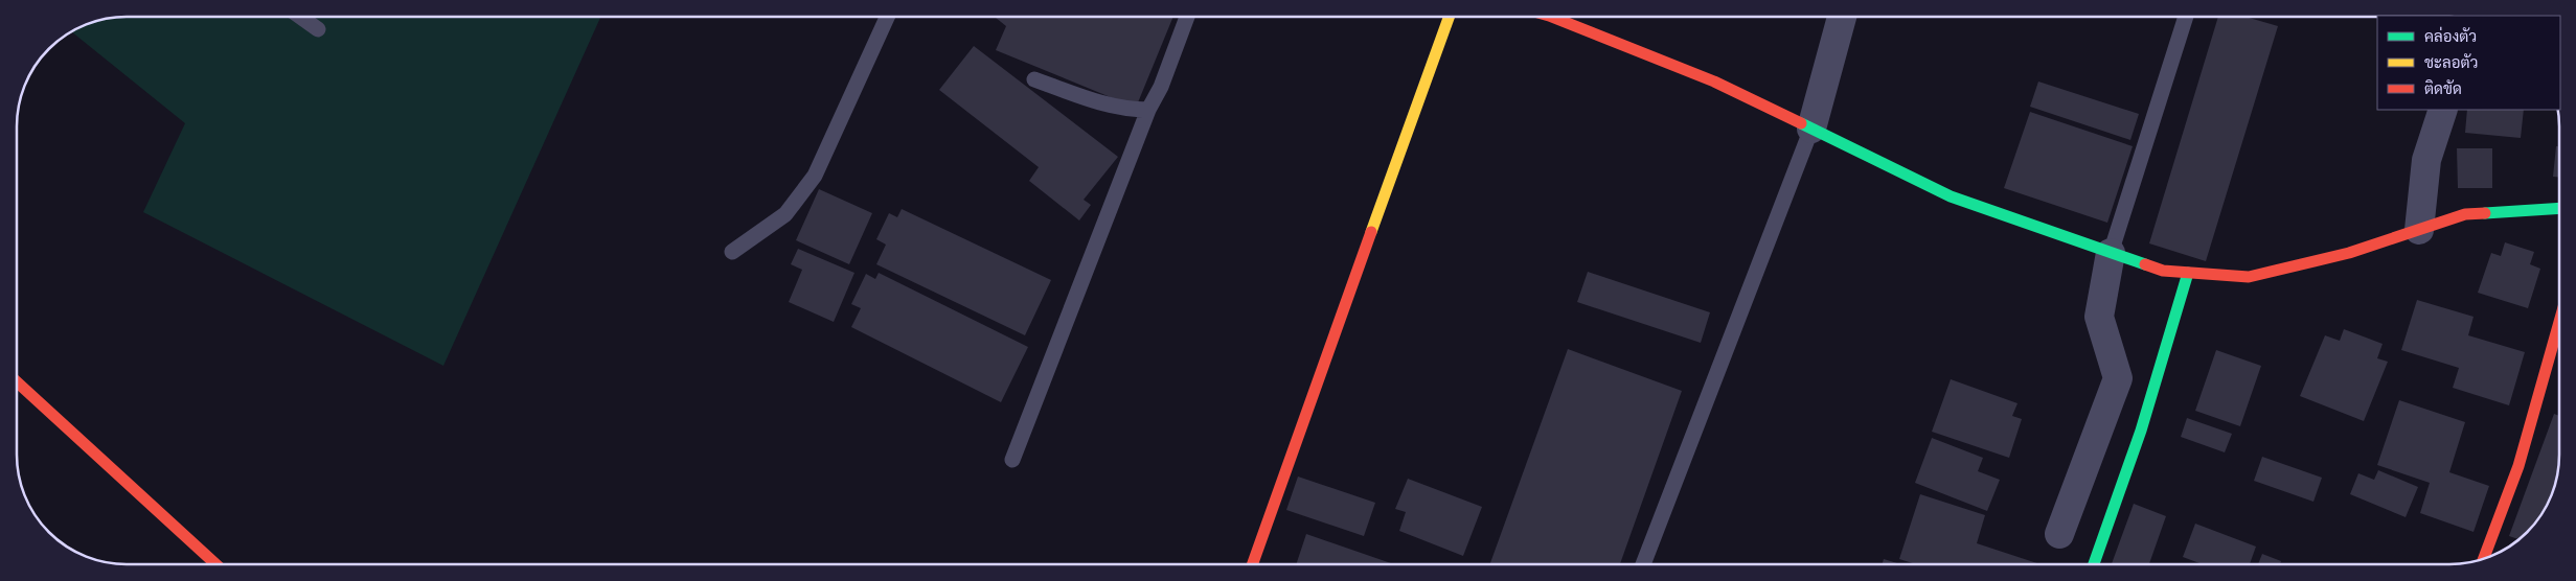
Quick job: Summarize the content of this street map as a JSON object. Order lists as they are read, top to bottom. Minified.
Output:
{"legend":["คล่องตัว","ชะลอตัว","ติดขัด"]}
